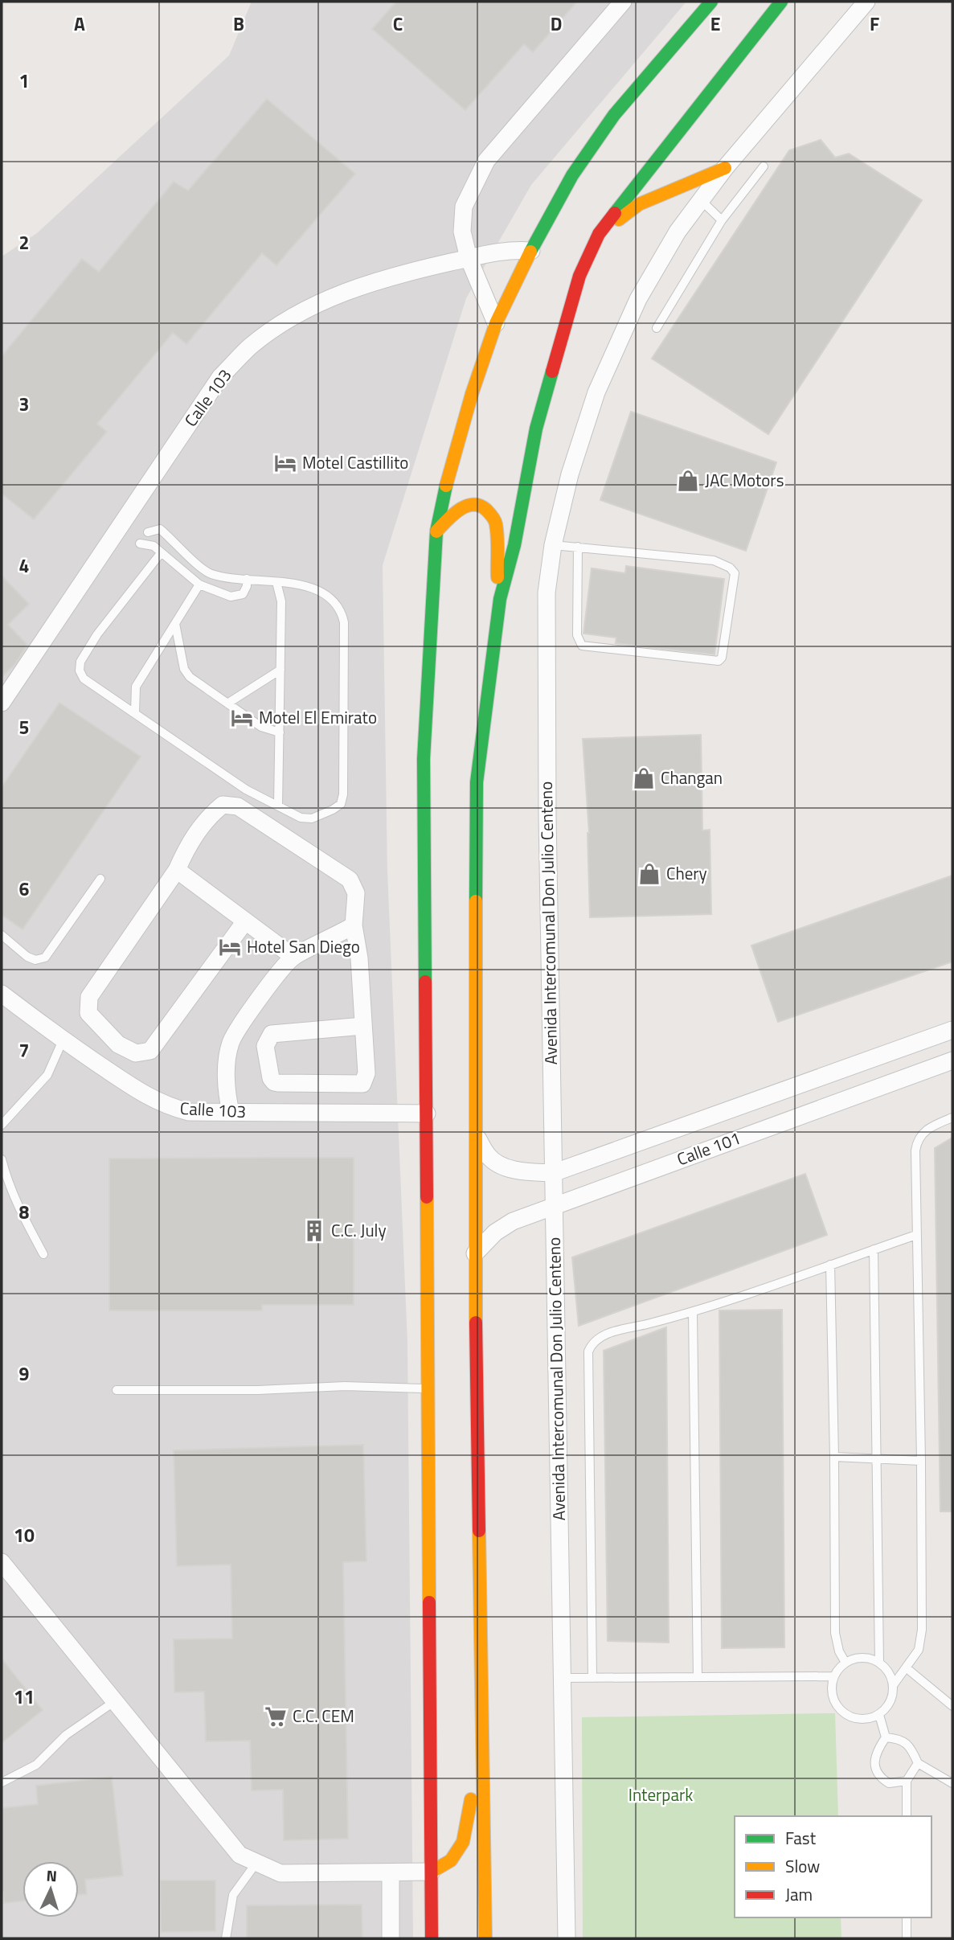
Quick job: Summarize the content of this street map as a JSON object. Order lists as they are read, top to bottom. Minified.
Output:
{"streets":{"street":["Calle 103","Avenida Intercomunal Don Julio Centeno","Calle 101"]},"crossings":[["Avenida Intercomunal Don Julio Centeno","Calle 101"]],"parks":["Interpark"],"places":{"hotel":["Motel Castillito","Motel El Emirato","Hotel San Diego"],"shop":["JAC Motors","Changan","Chery"],"building":["C.C. July"],"supermarket":["C.C. CEM"]},"legend":["Fast","Slow","Jam"],"north":"top","grid":{"columns":["A","B","C","D","E","F"],"rows":["1","2","3","4","5","6","7","8","9","10","11"]}}
